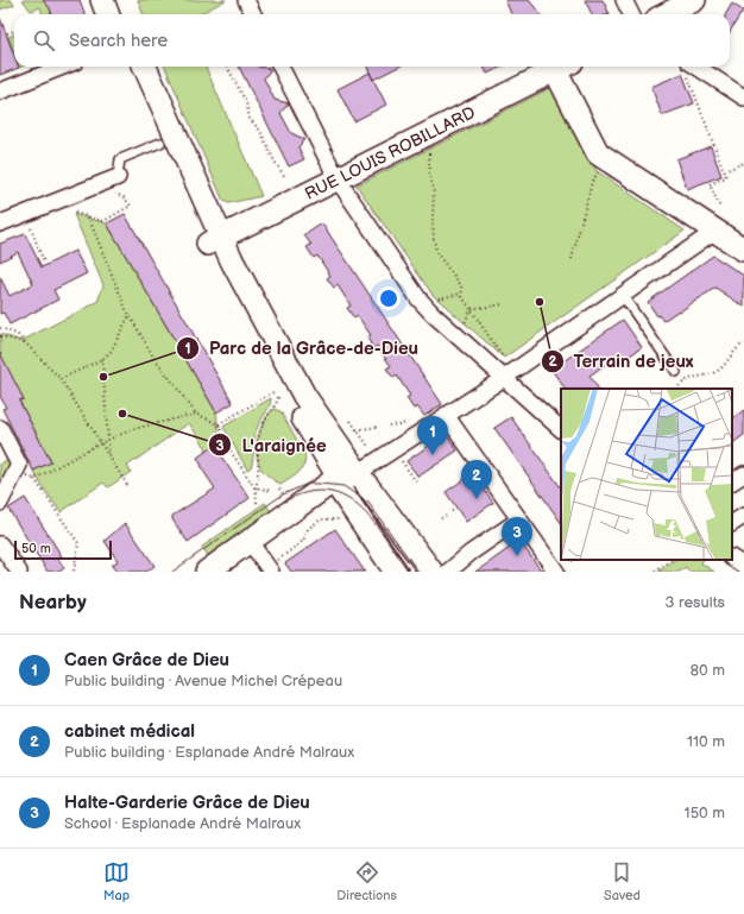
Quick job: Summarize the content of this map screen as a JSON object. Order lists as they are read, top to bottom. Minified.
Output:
{"streets":{"street":["RUE LOUIS ROBILLARD"]},"places":["Terrain de jeux","Parc de la Grâce-de-Dieu","L'araignée"],"scale_bar":"50 m","page":{"search":"Search here","pins":["1","2","3"],"scale":"50 m","heading":["Nearby","3 results"],"list":[{"mark":"1","name":"Caen Grâce de Dieu","note":"Public building · Avenue Michel Crépeau","value":"80 m"},{"mark":"2","name":"cabinet médical","note":"Public building · Esplanade André Malraux","value":"110 m"},{"mark":"3","name":"Halte-Garderie Grâce de Dieu","note":"School · Esplanade André Malraux","value":"150 m"}],"nav":["Map","Directions","Saved"]}}
